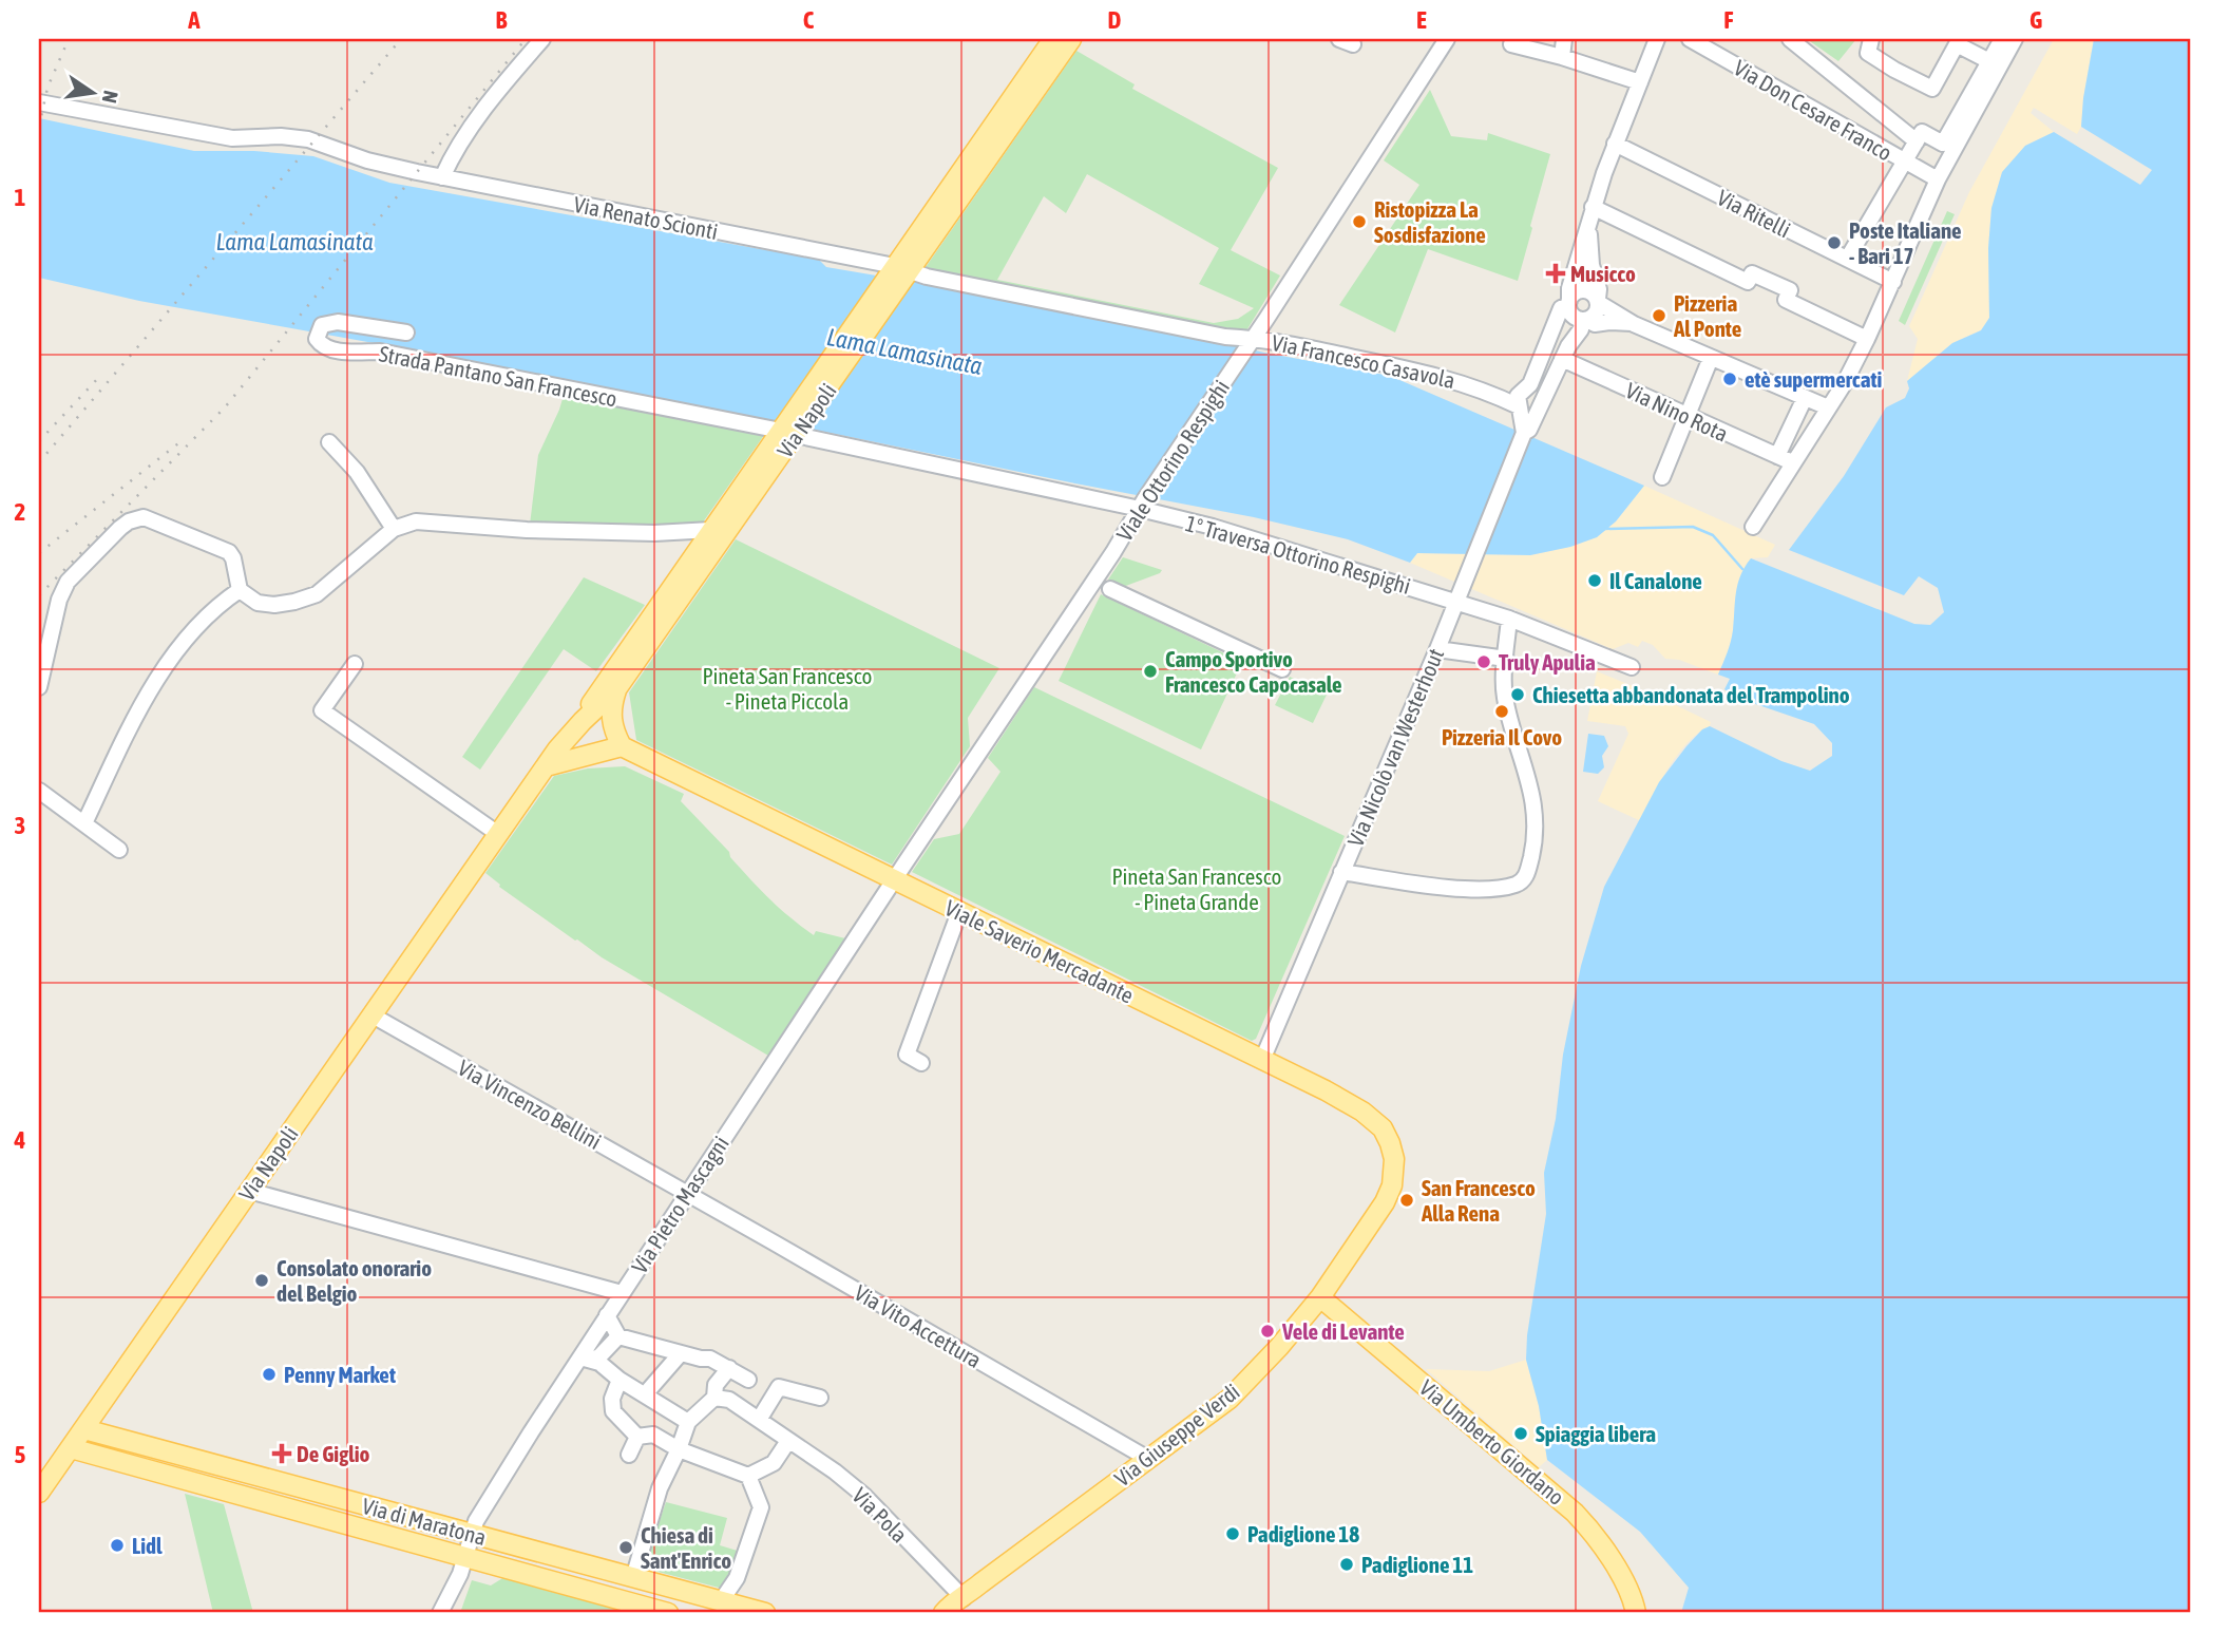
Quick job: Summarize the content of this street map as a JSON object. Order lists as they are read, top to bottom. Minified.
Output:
{"streets":{"main road":["Via Napoli","Viale Saverio Mercadante","Via Giuseppe Verdi","Via Umberto Giordano","Via di Maratona"],"street":["Via Don Cesare Franco","Via Ritelli","Via Renato Scionti","Via Francesco Casavola","Strada Pantano San Francesco","Via Nino Rota","Viale Ottorino Respighi","1° Traversa Ottorino Respighi","Via Nicolò van Westerhout","Via Vincenzo Bellini","Via Pietro Mascagni","Via Vito Accettura","Via Pola"]},"crossings":[["Via Renato Scionti","Via Francesco Casavola"],["Via Renato Scionti","Via Napoli"],["Via Renato Scionti","Viale Ottorino Respighi"],["Via Francesco Casavola","Viale Ottorino Respighi"],["Via Francesco Casavola","Via Nicolò van Westerhout"],["Strada Pantano San Francesco","Via Napoli"],["Via Nino Rota","Via Nicolò van Westerhout"],["Via Napoli","Via Vincenzo Bellini"],["Via Napoli","Via di Maratona"],["Viale Ottorino Respighi","1° Traversa Ottorino Respighi"],["Viale Ottorino Respighi","Viale Saverio Mercadante"],["Viale Ottorino Respighi","Via Pietro Mascagni"],["1° Traversa Ottorino Respighi","Via Nicolò van Westerhout"],["Via Nicolò van Westerhout","Viale Saverio Mercadante"],["Viale Saverio Mercadante","Via Pietro Mascagni"],["Viale Saverio Mercadante","Via Giuseppe Verdi"],["Via Vincenzo Bellini","Via Pietro Mascagni"],["Via Vincenzo Bellini","Via Vito Accettura"],["Via Pietro Mascagni","Via Vito Accettura"],["Via Pietro Mascagni","Via di Maratona"],["Via Vito Accettura","Via Giuseppe Verdi"],["Via Giuseppe Verdi","Via Umberto Giordano"],["Via Giuseppe Verdi","Via Pola"]],"water":["Lama Lamasinata"],"parks":["Pineta San Francesco - Pineta Piccola","Pineta San Francesco - Pineta Grande"],"places":{"other":["Ristopizza La Sosdisfazione","Poste Italiane - Bari 17","Pizzeria Al Ponte","etè supermercati","Il Canalone","Truly Apulia","Campo Sportivo Francesco Capocasale","Chiesetta abbandonata del Trampolino","Pizzeria Il Covo","San Francesco Alla Rena","Consolato onorario del Belgio","Vele di Levante","Penny Market","Spiaggia libera","Padiglione 18","Lidl","Chiesa di Sant'Enrico","Padiglione 11"],"health":["Musicco","De Giglio"]},"north":"right","grid":{"columns":["A","B","C","D","E","F","G"],"rows":["1","2","3","4","5"]}}
